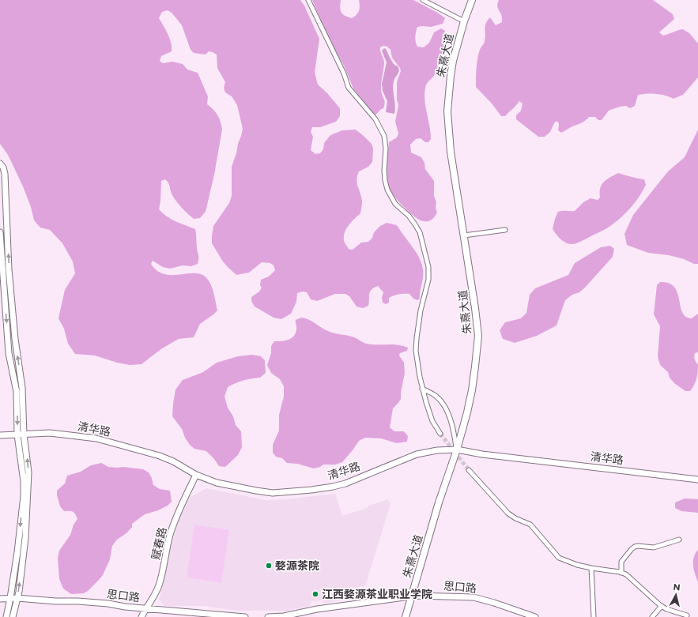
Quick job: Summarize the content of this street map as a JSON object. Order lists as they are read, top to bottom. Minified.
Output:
{"streets":{"main road":["朱熹大道","清华路","赋春路","思口路"]},"crossings":[["朱熹大道","清华路"],["朱熹大道","思口路"],["清华路","赋春路"],["赋春路","思口路"]],"places":["婺源茶院","江西婺源茶业职业学院"],"north":"top"}
